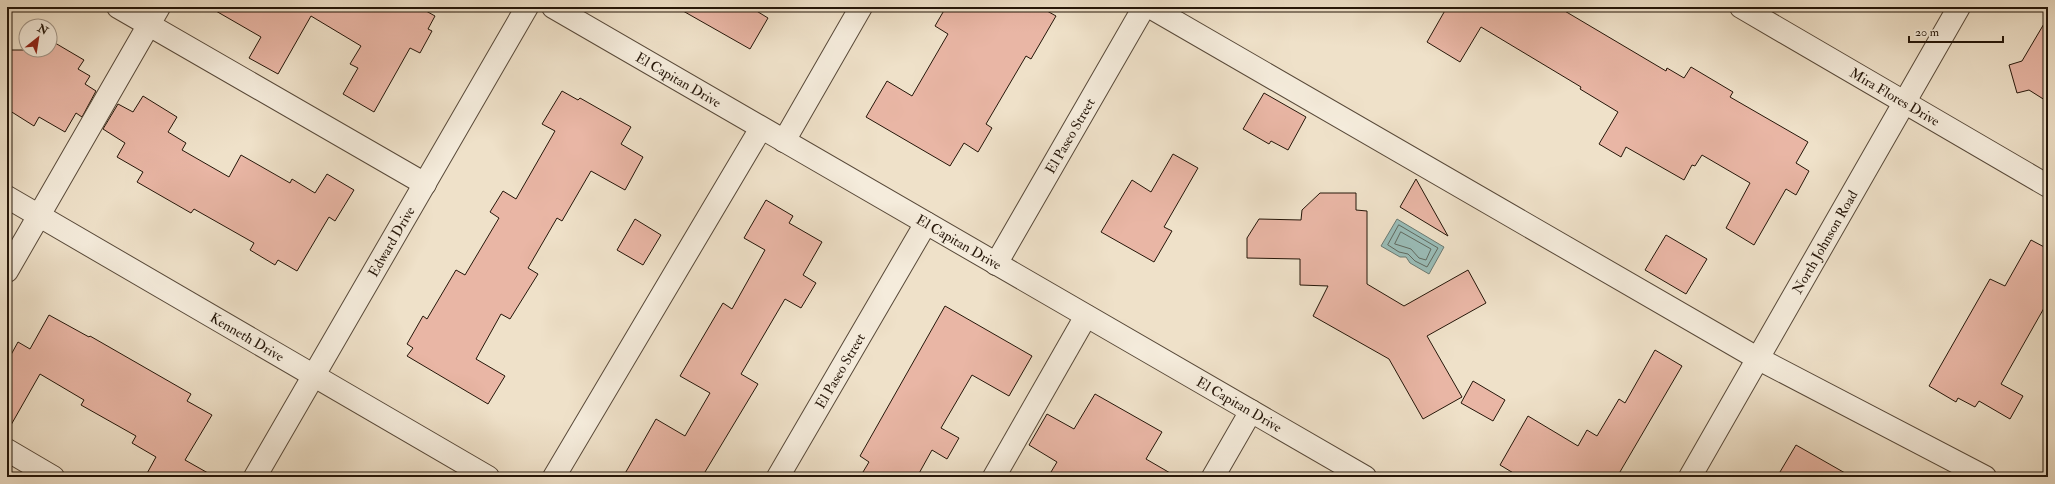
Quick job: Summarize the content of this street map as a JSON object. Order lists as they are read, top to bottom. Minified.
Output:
{"streets":{"street":["El Capitan Drive","Mira Flores Drive","El Paseo Street","Edward Drive","North Johnson Road","Kenneth Drive"]},"crossings":[["El Capitan Drive","El Paseo Street"],["Mira Flores Drive","North Johnson Road"],["Edward Drive","Kenneth Drive"]],"scale_bar":"20 m","north":"top right"}
